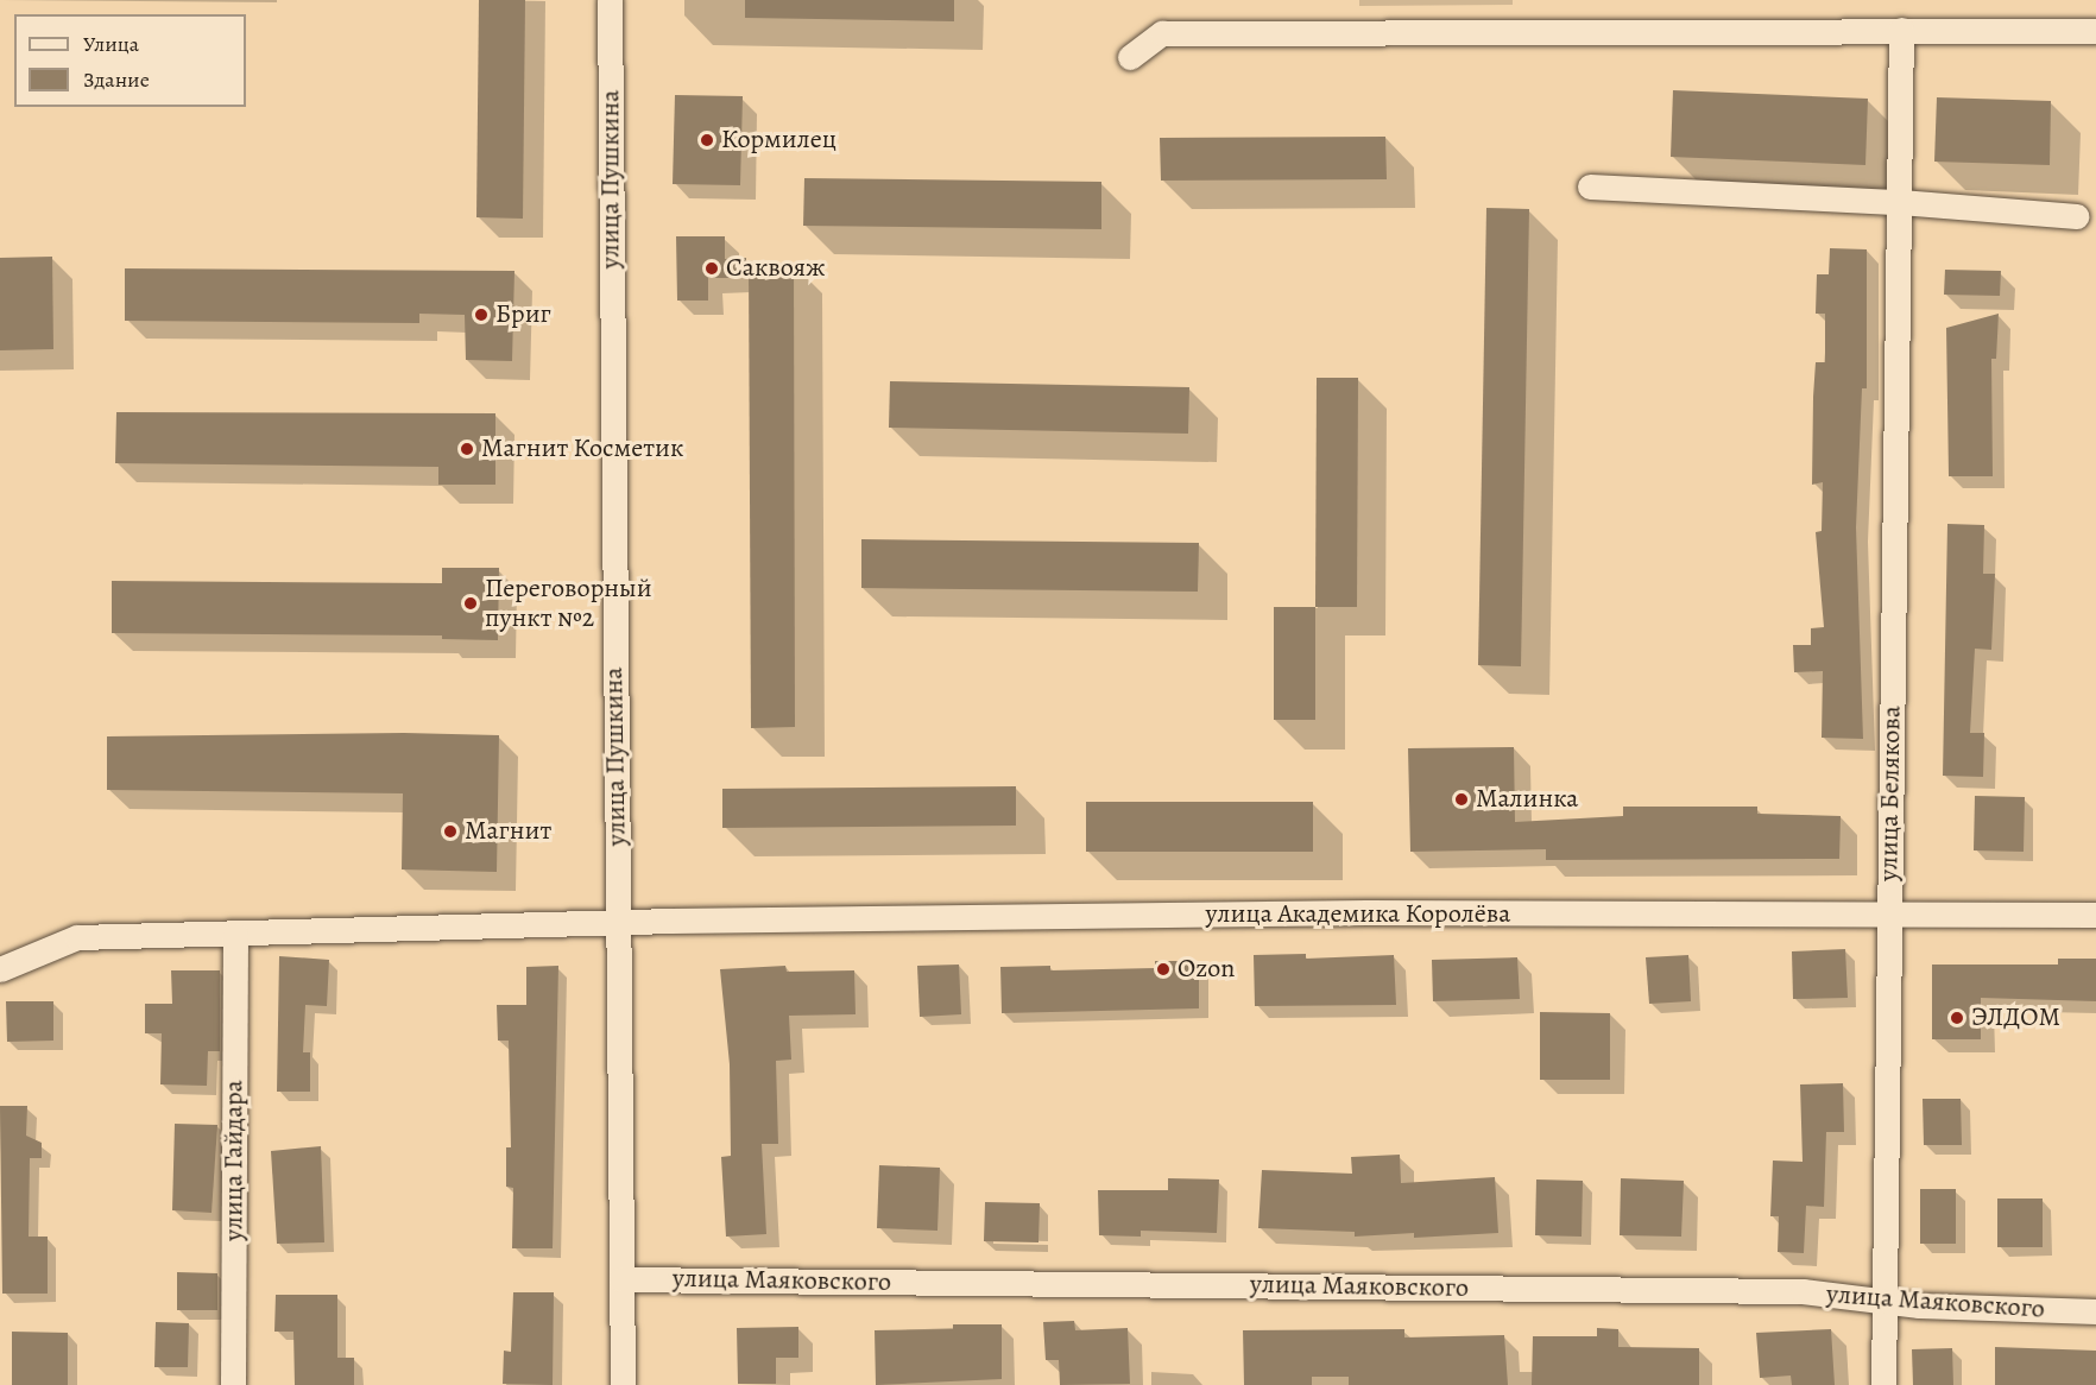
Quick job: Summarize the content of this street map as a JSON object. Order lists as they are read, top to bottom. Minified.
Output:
{"streets":{"street":["улица Пушкина","улица Белякова","улица Академика Королёва","улица Гайдара","улица Маяковского"]},"crossings":[["улица Пушкина","улица Академика Королёва"],["улица Пушкина","улица Маяковского"],["улица Белякова","улица Академика Королёва"],["улица Белякова","улица Маяковского"],["улица Академика Королёва","улица Гайдара"]],"places":["Кормилец","Саквояж","Бриг","Магнит Косметик","Переговорный пункт №2","Малинка","Магнит","Ozon","ЭЛДОМ"],"legend":["Улица","Здание"]}
